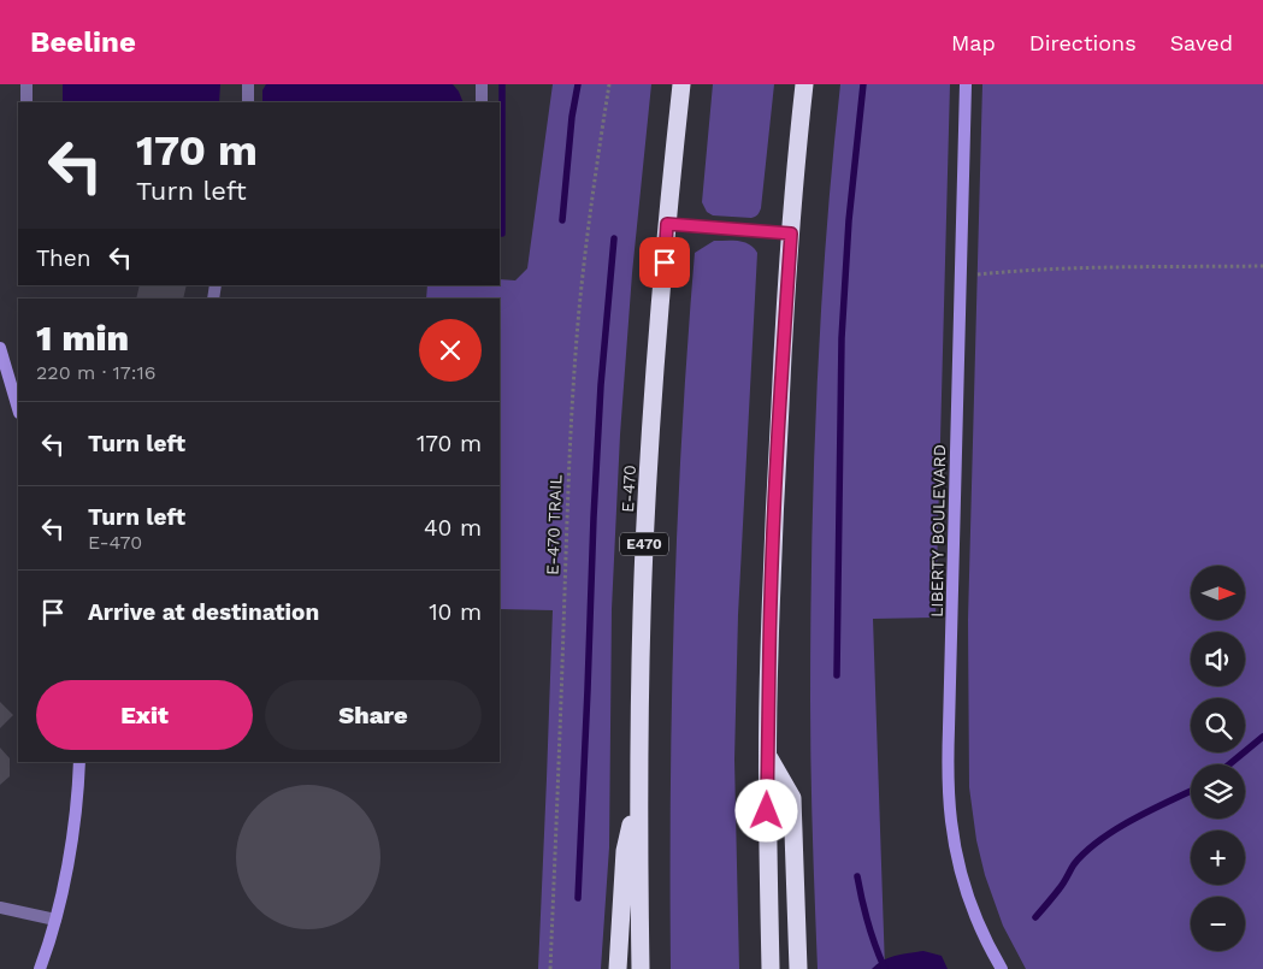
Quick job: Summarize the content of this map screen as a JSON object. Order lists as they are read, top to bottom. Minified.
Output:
{"streets":{"highway":["E-470","E470"],"street":["LIBERTY BOULEVARD"],"path":["E-470 TRAIL"]},"north":"right","page":{"header":"Beeline","nav":["Map","Directions","Saved"],"turn":["170 m","Turn left"],"then":"Then","heading":["1 min","220 m · 17:16"],"list":[{"name":"Turn left","value":"170 m"},{"name":"Turn left","note":"E-470","value":"40 m"},{"name":"Arrive at destination","value":"10 m"}],"map_buttons":["+","−"],"buttons":["Exit","Share"]}}
